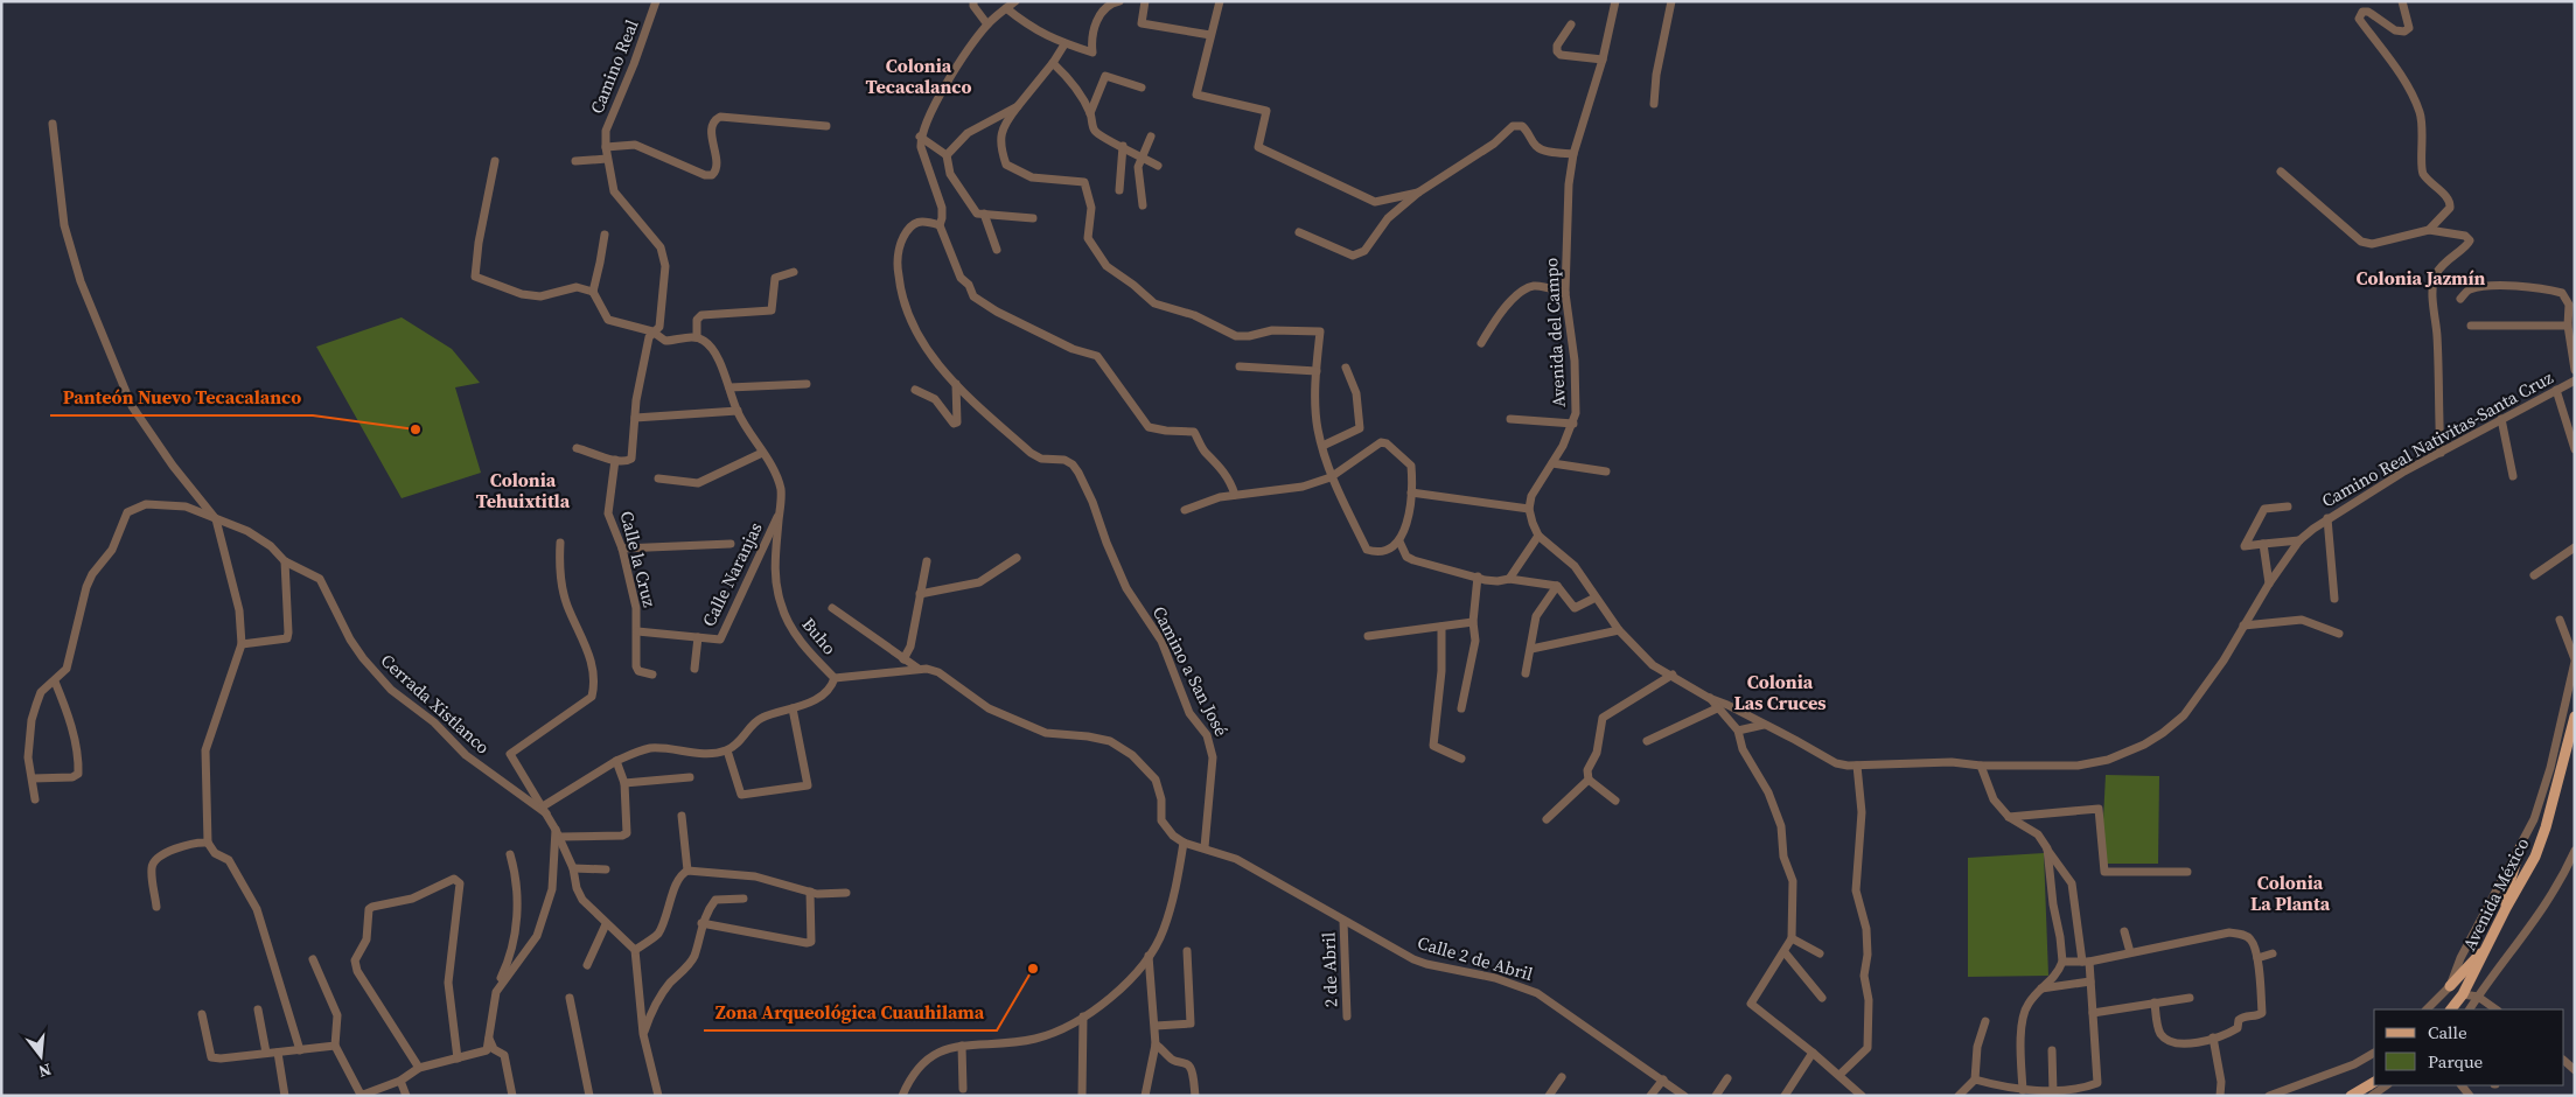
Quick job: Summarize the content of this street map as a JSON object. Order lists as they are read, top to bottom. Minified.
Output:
{"streets":{"main road":["Avenida México"],"street":["Camino Real","Avenida del Campo","Camino Real Nativitas-Santa Cruz","Calle la Cruz","Calle Naranjas","Buho","Camino a San José","Cerrada Xistlanco","Calle 2 de Abril","2 de Abril"]},"crossings":[["Calle la Cruz","Calle Naranjas"],["Calle Naranjas","Buho"],["Buho","Calle 2 de Abril"],["Camino a San José","Calle 2 de Abril"],["Calle 2 de Abril","2 de Abril"]],"districts":["Colonia Tecacalanco","Colonia Jazmín","Colonia Tehuixtitla","Colonia Las Cruces","Colonia La Planta"],"places":["Panteón Nuevo Tecacalanco","Zona Arqueológica Cuauhilama"],"legend":["Calle","Parque"],"north":"bottom"}
